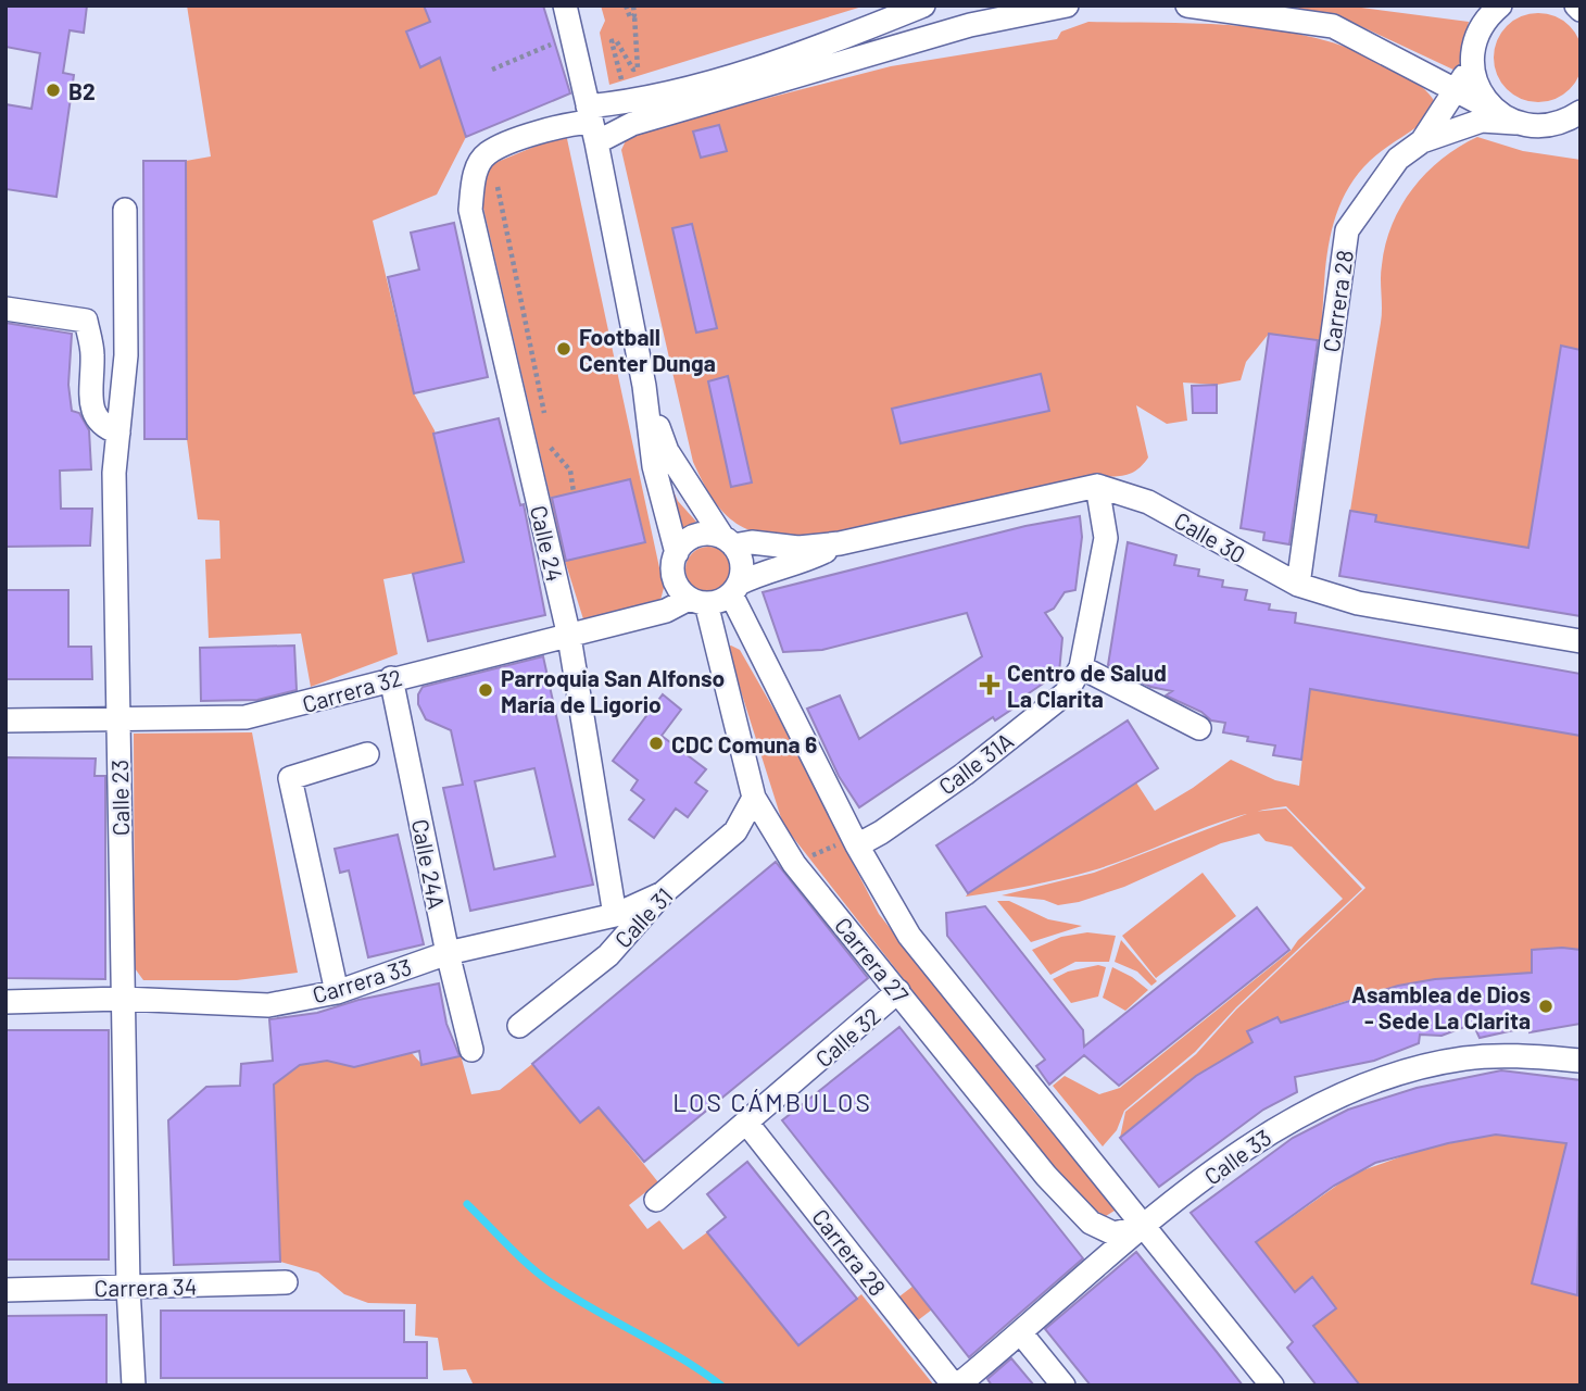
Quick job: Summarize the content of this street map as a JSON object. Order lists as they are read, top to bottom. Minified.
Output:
{"streets":{"street":["Carrera 28","Calle 30","Calle 24","Carrera 32","Calle 31A","Calle 23","Calle 24A","Calle 31","Carrera 27","Carrera 33","Calle 32","Calle 33","Carrera 34"]},"crossings":[["Carrera 28","Calle 30"],["Carrera 28","Calle 32"],["Carrera 28","Calle 33"],["Calle 24","Carrera 32"],["Calle 24","Carrera 33"],["Carrera 32","Calle 23"],["Carrera 32","Calle 24A"],["Carrera 32","Carrera 27"],["Calle 31A","Carrera 27"],["Calle 23","Carrera 33"],["Calle 23","Carrera 34"],["Calle 24A","Carrera 33"],["Calle 31","Carrera 27"],["Calle 31","Carrera 33"],["Carrera 27","Calle 32"],["Carrera 27","Calle 33"]],"districts":["LOS CÁMBULOS"],"places":{"other":["B2","Football Center Dunga","Parroquia San Alfonso María de Ligorio","CDC Comuna 6","Asamblea de Dios - Sede La Clarita"],"health":["Centro de Salud La Clarita"]}}
